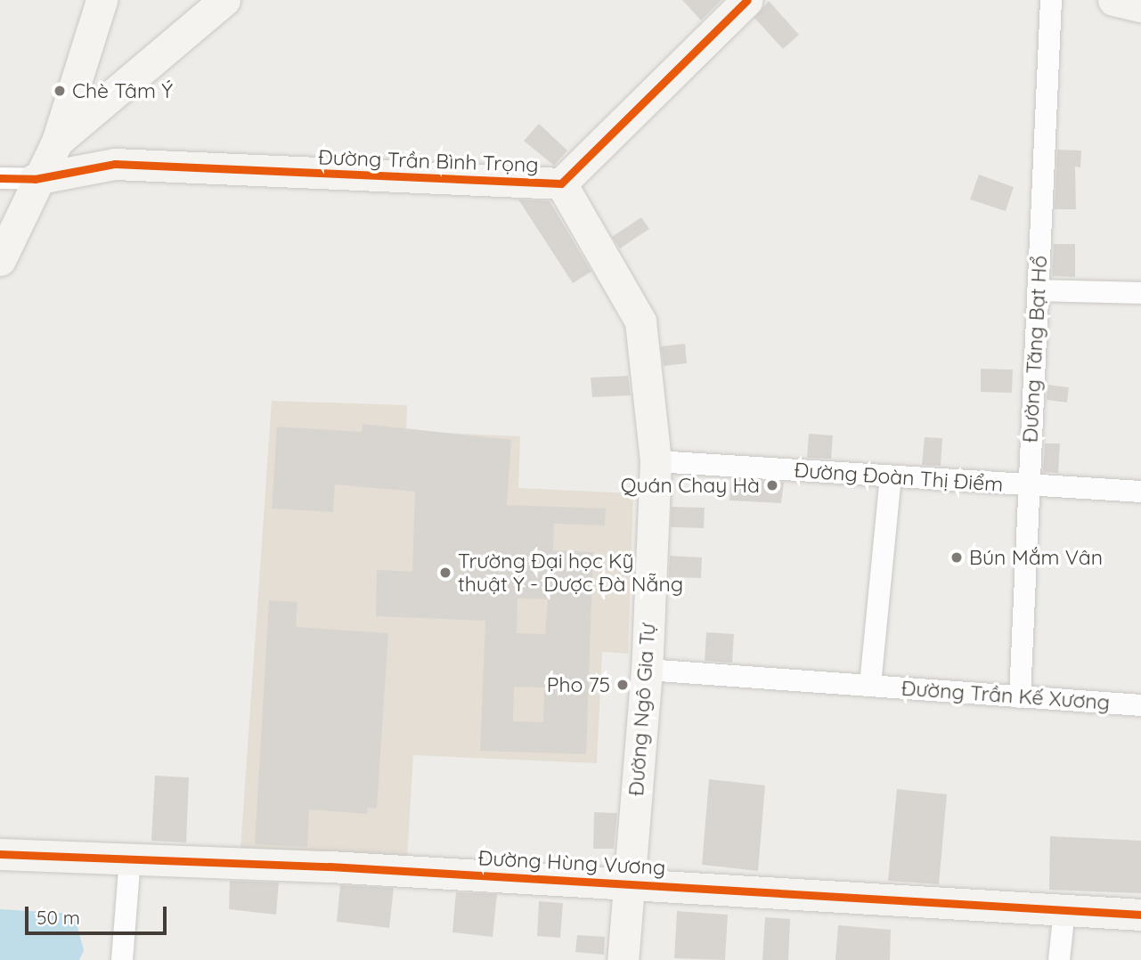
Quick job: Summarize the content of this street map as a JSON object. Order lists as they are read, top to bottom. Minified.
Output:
{"streets":{"street":["Đường Trần Bình Trọng","Đường Tăng Bạt Hổ","Đường Đoàn Thị Điểm","Đường Trần Kế Xương","Đường Ngô Gia Tự","Đường Hùng Vương"]},"crossings":[["Đường Trần Bình Trọng","Đường Ngô Gia Tự"],["Đường Tăng Bạt Hổ","Đường Đoàn Thị Điểm"],["Đường Tăng Bạt Hổ","Đường Trần Kế Xương"],["Đường Đoàn Thị Điểm","Đường Ngô Gia Tự"],["Đường Trần Kế Xương","Đường Ngô Gia Tự"],["Đường Ngô Gia Tự","Đường Hùng Vương"]],"places":["Chè Tâm Ý","Quán Chay Hà","Bún Mắm Vân","Trường Đại học Kỹ thuật Y - Dược Đà Nẵng","Pho 75"],"scale_bar":"50 m"}
